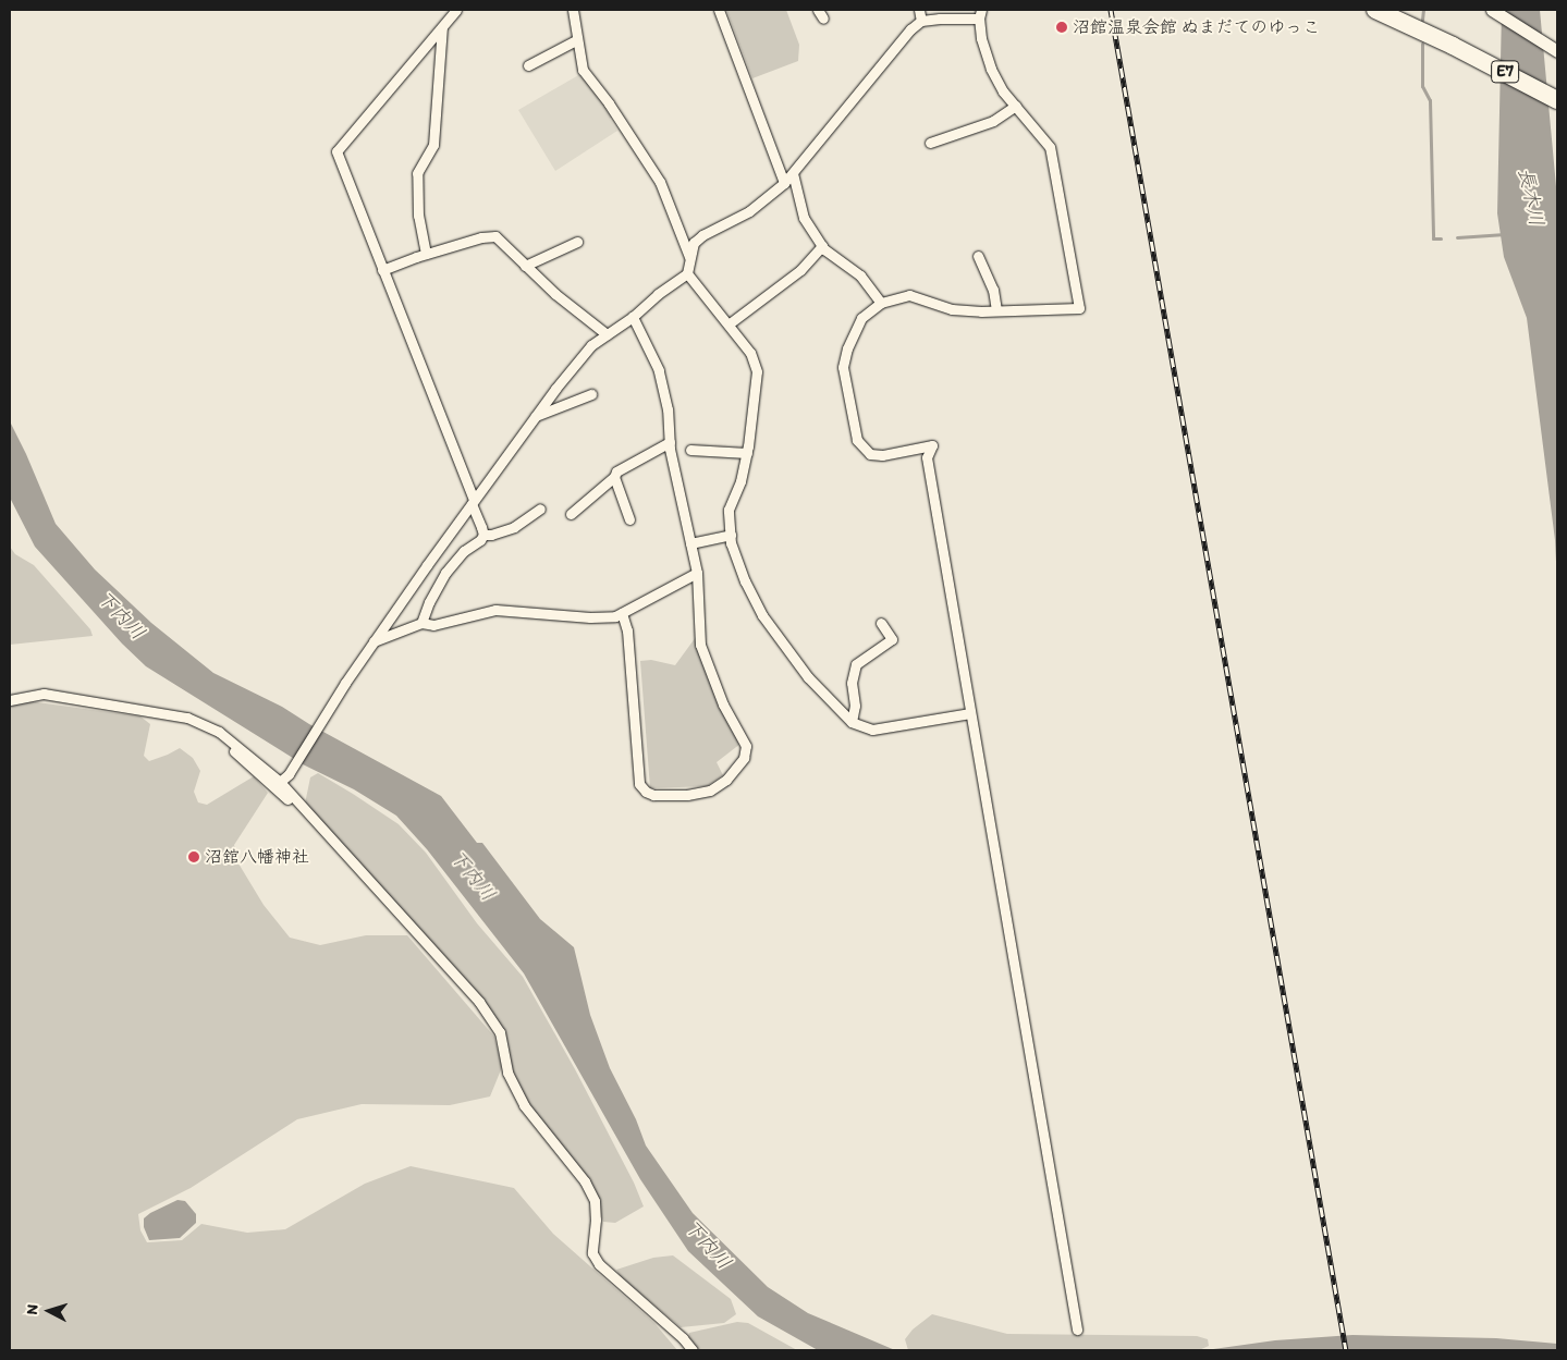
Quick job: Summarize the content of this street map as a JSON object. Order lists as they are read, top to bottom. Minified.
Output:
{"streets":{"highway":["E7"]},"water":["長木川","下内川"],"places":["沼館温泉会館 ぬまだてのゆっこ","沼舘八幡神社"],"north":"left"}
